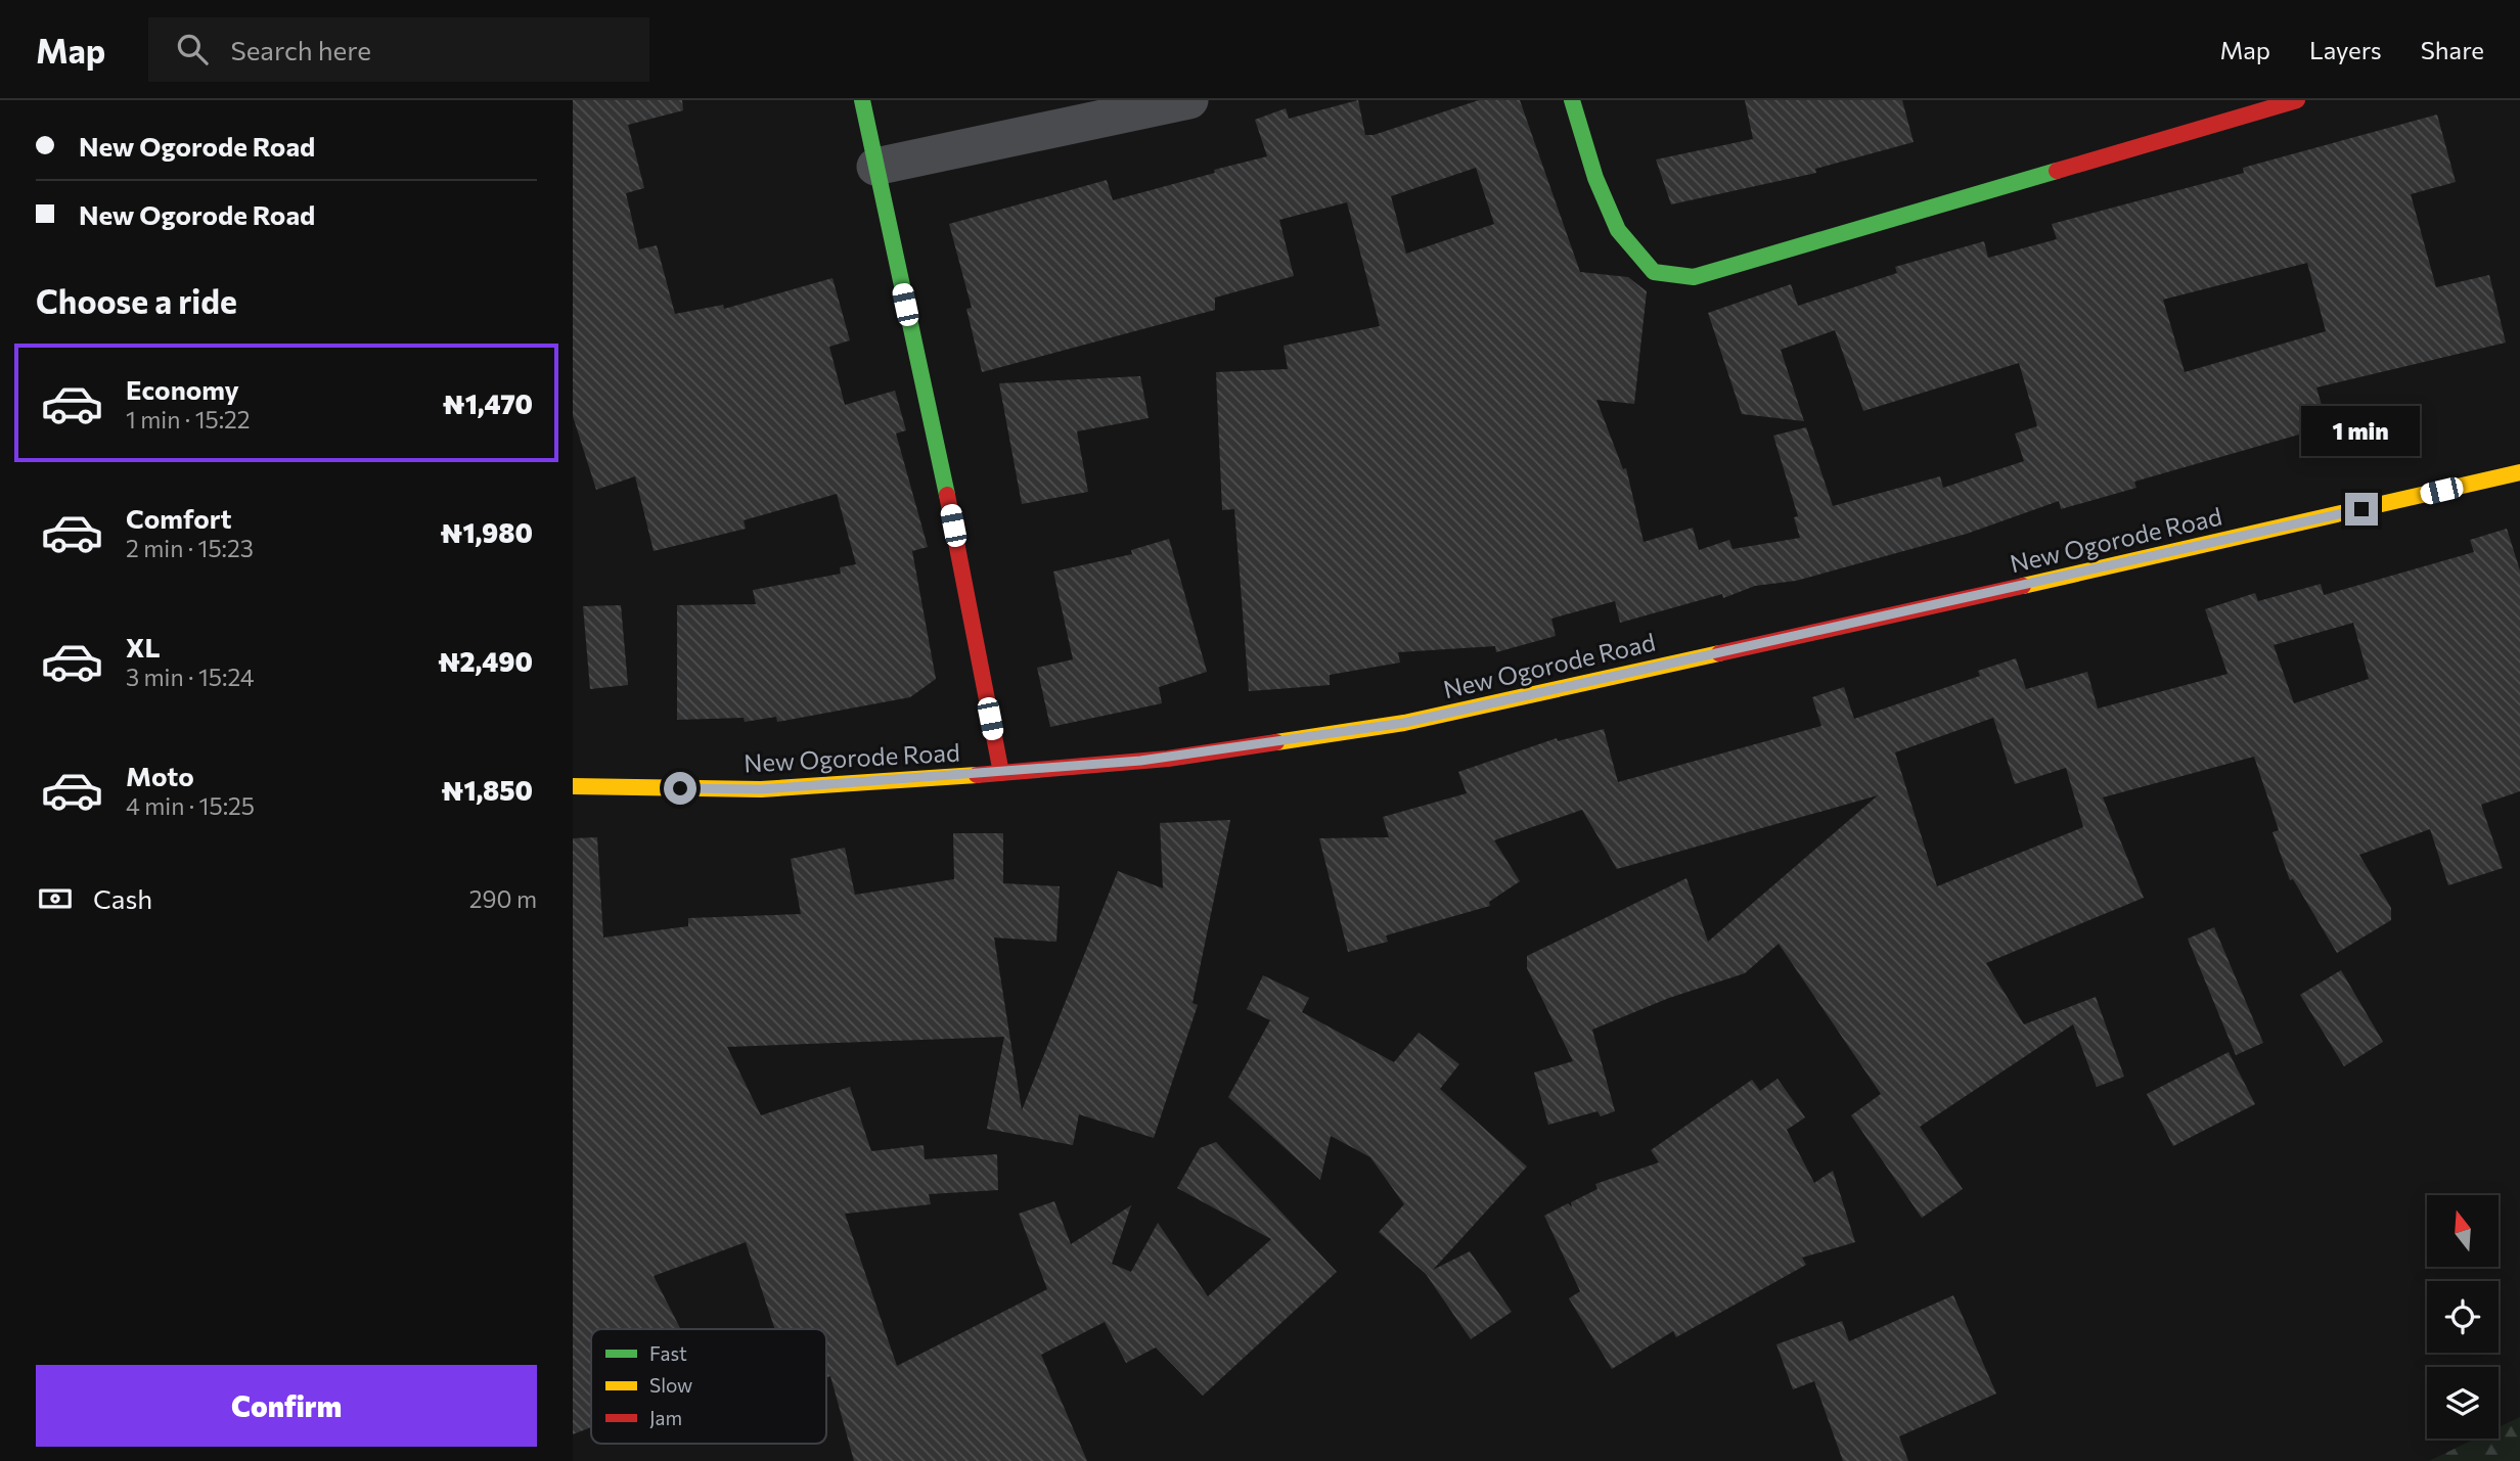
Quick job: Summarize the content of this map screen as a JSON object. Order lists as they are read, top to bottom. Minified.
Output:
{"streets":{"street":["New Ogorode Road"]},"legend":["Fast","Slow","Jam"],"north":"top","page":{"header":"Map","search":"Search here","nav":["Map","Layers","Share"],"banner":["New Ogorode Road","New Ogorode Road"],"heading":"Choose a ride","list":[{"name":"Economy","note":"1 min · 15:22","value":"₦1,470"},{"name":"Comfort","note":"2 min · 15:23","value":"₦1,980"},{"name":"XL","note":"3 min · 15:24","value":"₦2,490"},{"name":"Moto","note":"4 min · 15:25","value":"₦1,850"}],"bubble":"1 min","pay":["Cash","290 m"],"buttons":"Confirm"}}
